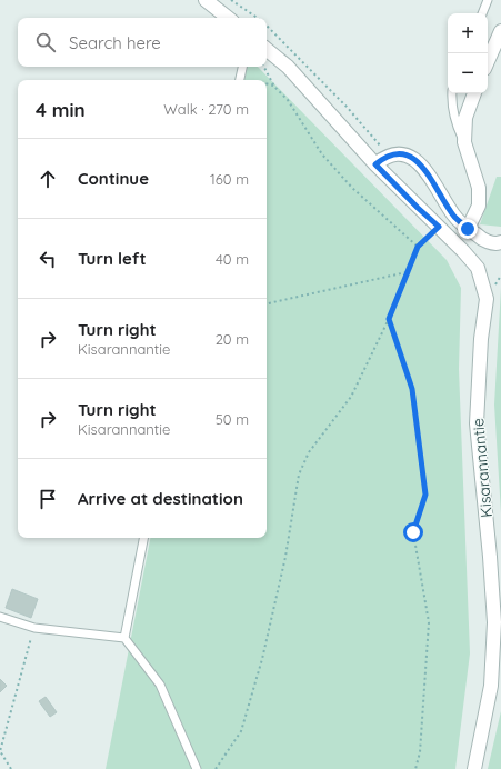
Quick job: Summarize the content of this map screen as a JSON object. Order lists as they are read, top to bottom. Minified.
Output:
{"streets":{"street":["Kisarannantie"]},"page":{"map_buttons":["+","−"],"search":"Search here","heading":["4 min","Walk · 270 m"],"list":[["Continue","160 m"],["Turn left","40 m"],["Turn right","Kisarannantie","20 m"],["Turn right","Kisarannantie","50 m"],"Arrive at destination"]}}
